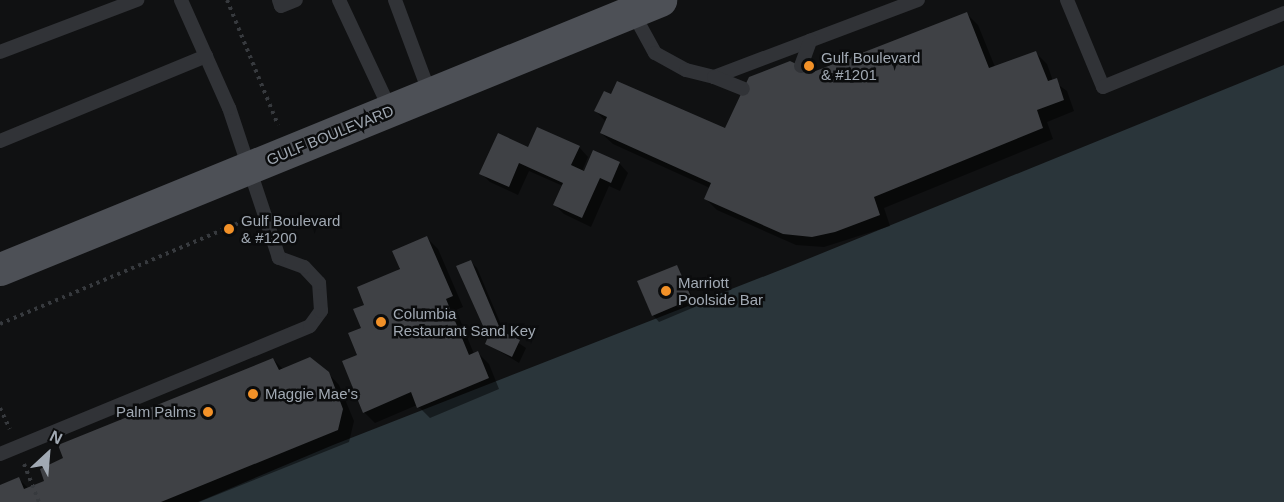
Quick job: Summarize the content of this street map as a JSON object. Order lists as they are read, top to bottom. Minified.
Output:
{"streets":{"main road":["GULF BOULEVARD"]},"places":["Gulf Boulevard & #1201","Gulf Boulevard & #1200","Marriott Poolside Bar","Columbia Restaurant Sand Key","Maggie Mae's","Palm Palms"],"north":"top right"}
